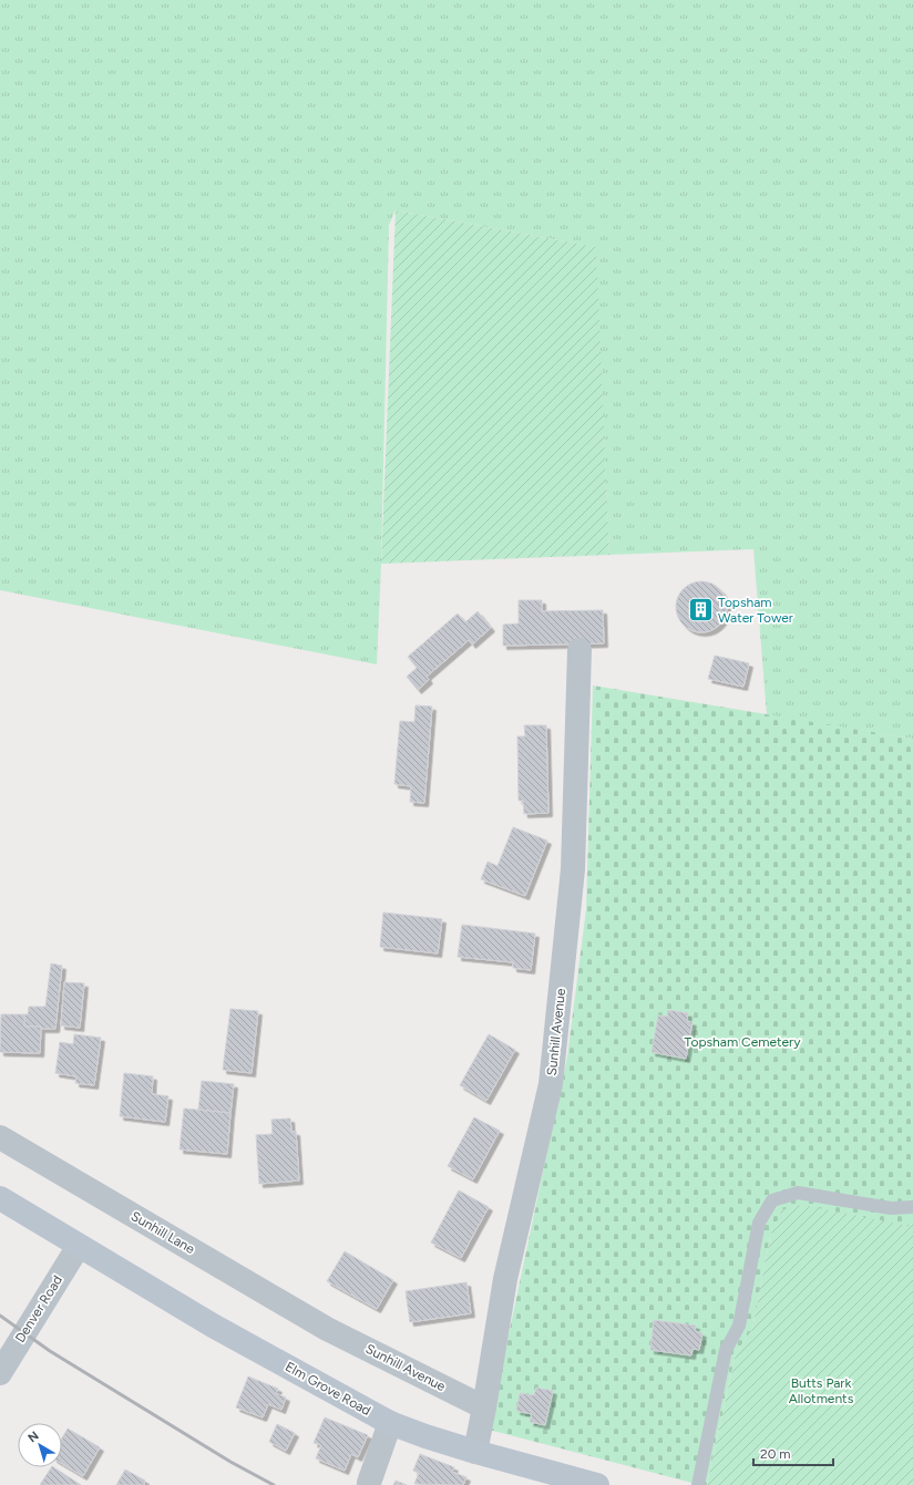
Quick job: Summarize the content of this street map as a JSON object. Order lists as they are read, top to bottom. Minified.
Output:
{"streets":{"street":["Sunhill Avenue","Sunhill Lane","Denver Road","Elm Grove Road"]},"crossings":[["Sunhill Avenue","Sunhill Lane"],["Sunhill Avenue","Elm Grove Road"],["Denver Road","Elm Grove Road"]],"parks":["Topsham Cemetery","Butts Park Allotments"],"places":{"building":["Topsham Water Tower"]},"scale_bar":"20 m","north":"top left"}
